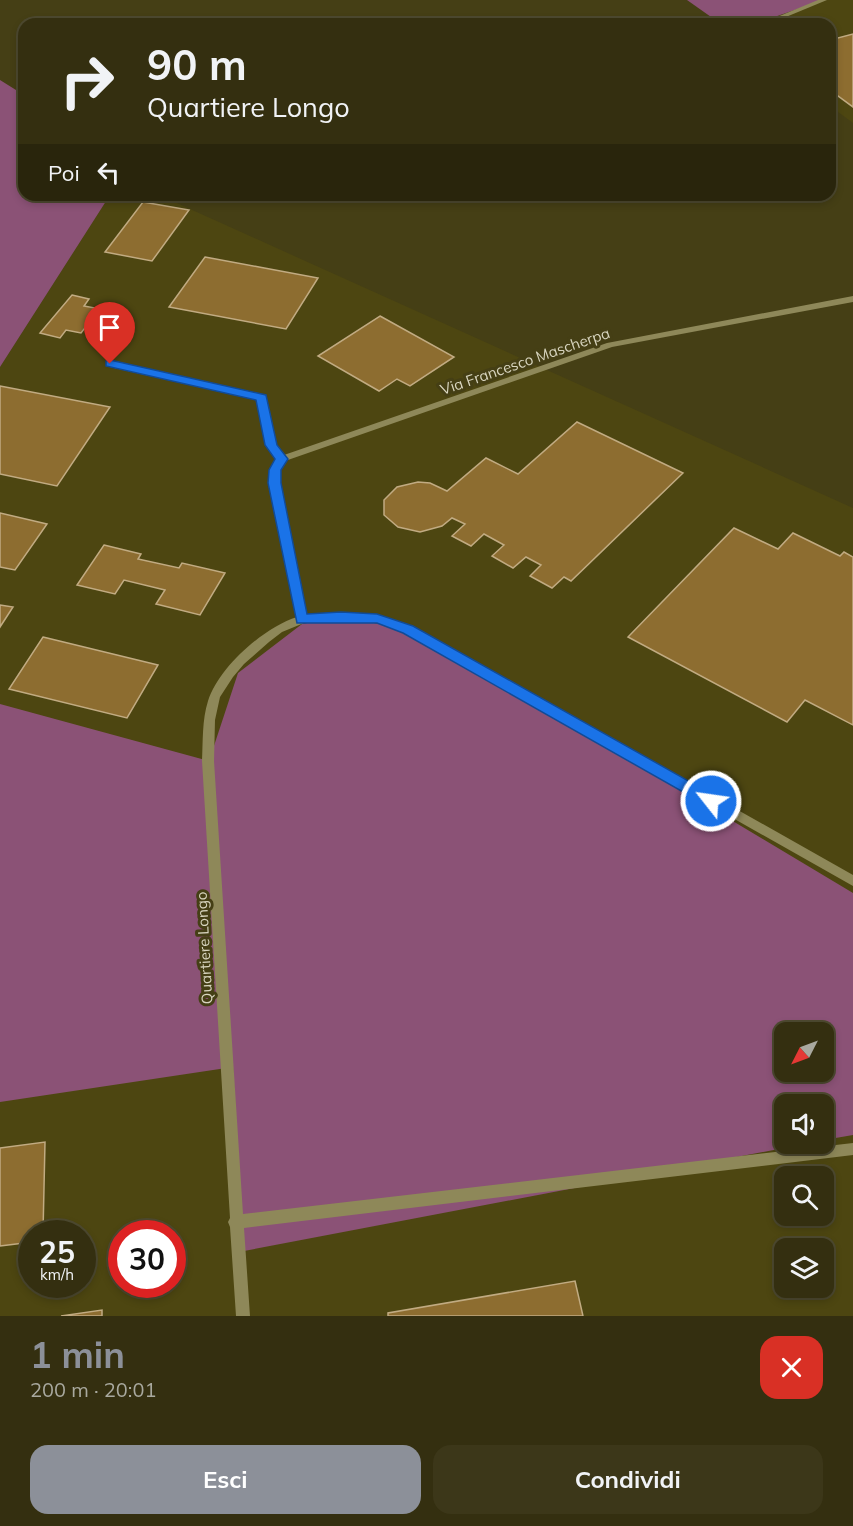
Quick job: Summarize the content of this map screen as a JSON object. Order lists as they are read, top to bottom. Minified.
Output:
{"streets":{"street":["Via Francesco Mascherpa","Quartiere Longo"]},"north":"bottom left","page":{"turn":["90 m","Quartiere Longo"],"then":"Poi","speed":"25 km/h","limit":"30","heading":["1 min","200 m · 20:01"],"buttons":["Esci","Condividi"]}}
